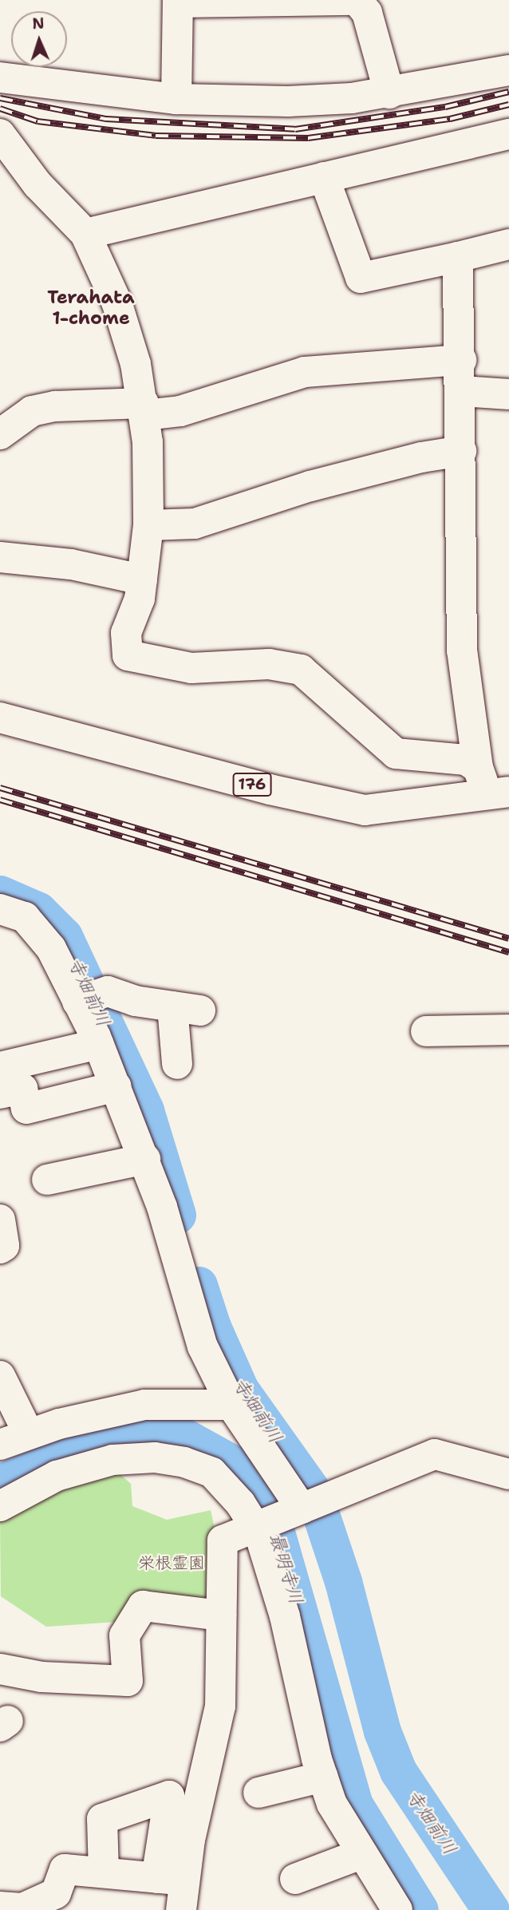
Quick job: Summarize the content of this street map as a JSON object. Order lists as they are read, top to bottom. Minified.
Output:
{"streets":{"main road":["176"]},"districts":["Terahata 1-chome"],"water":["寺畑前川","最明寺川"],"parks":["栄根霊園"],"north":"top"}
